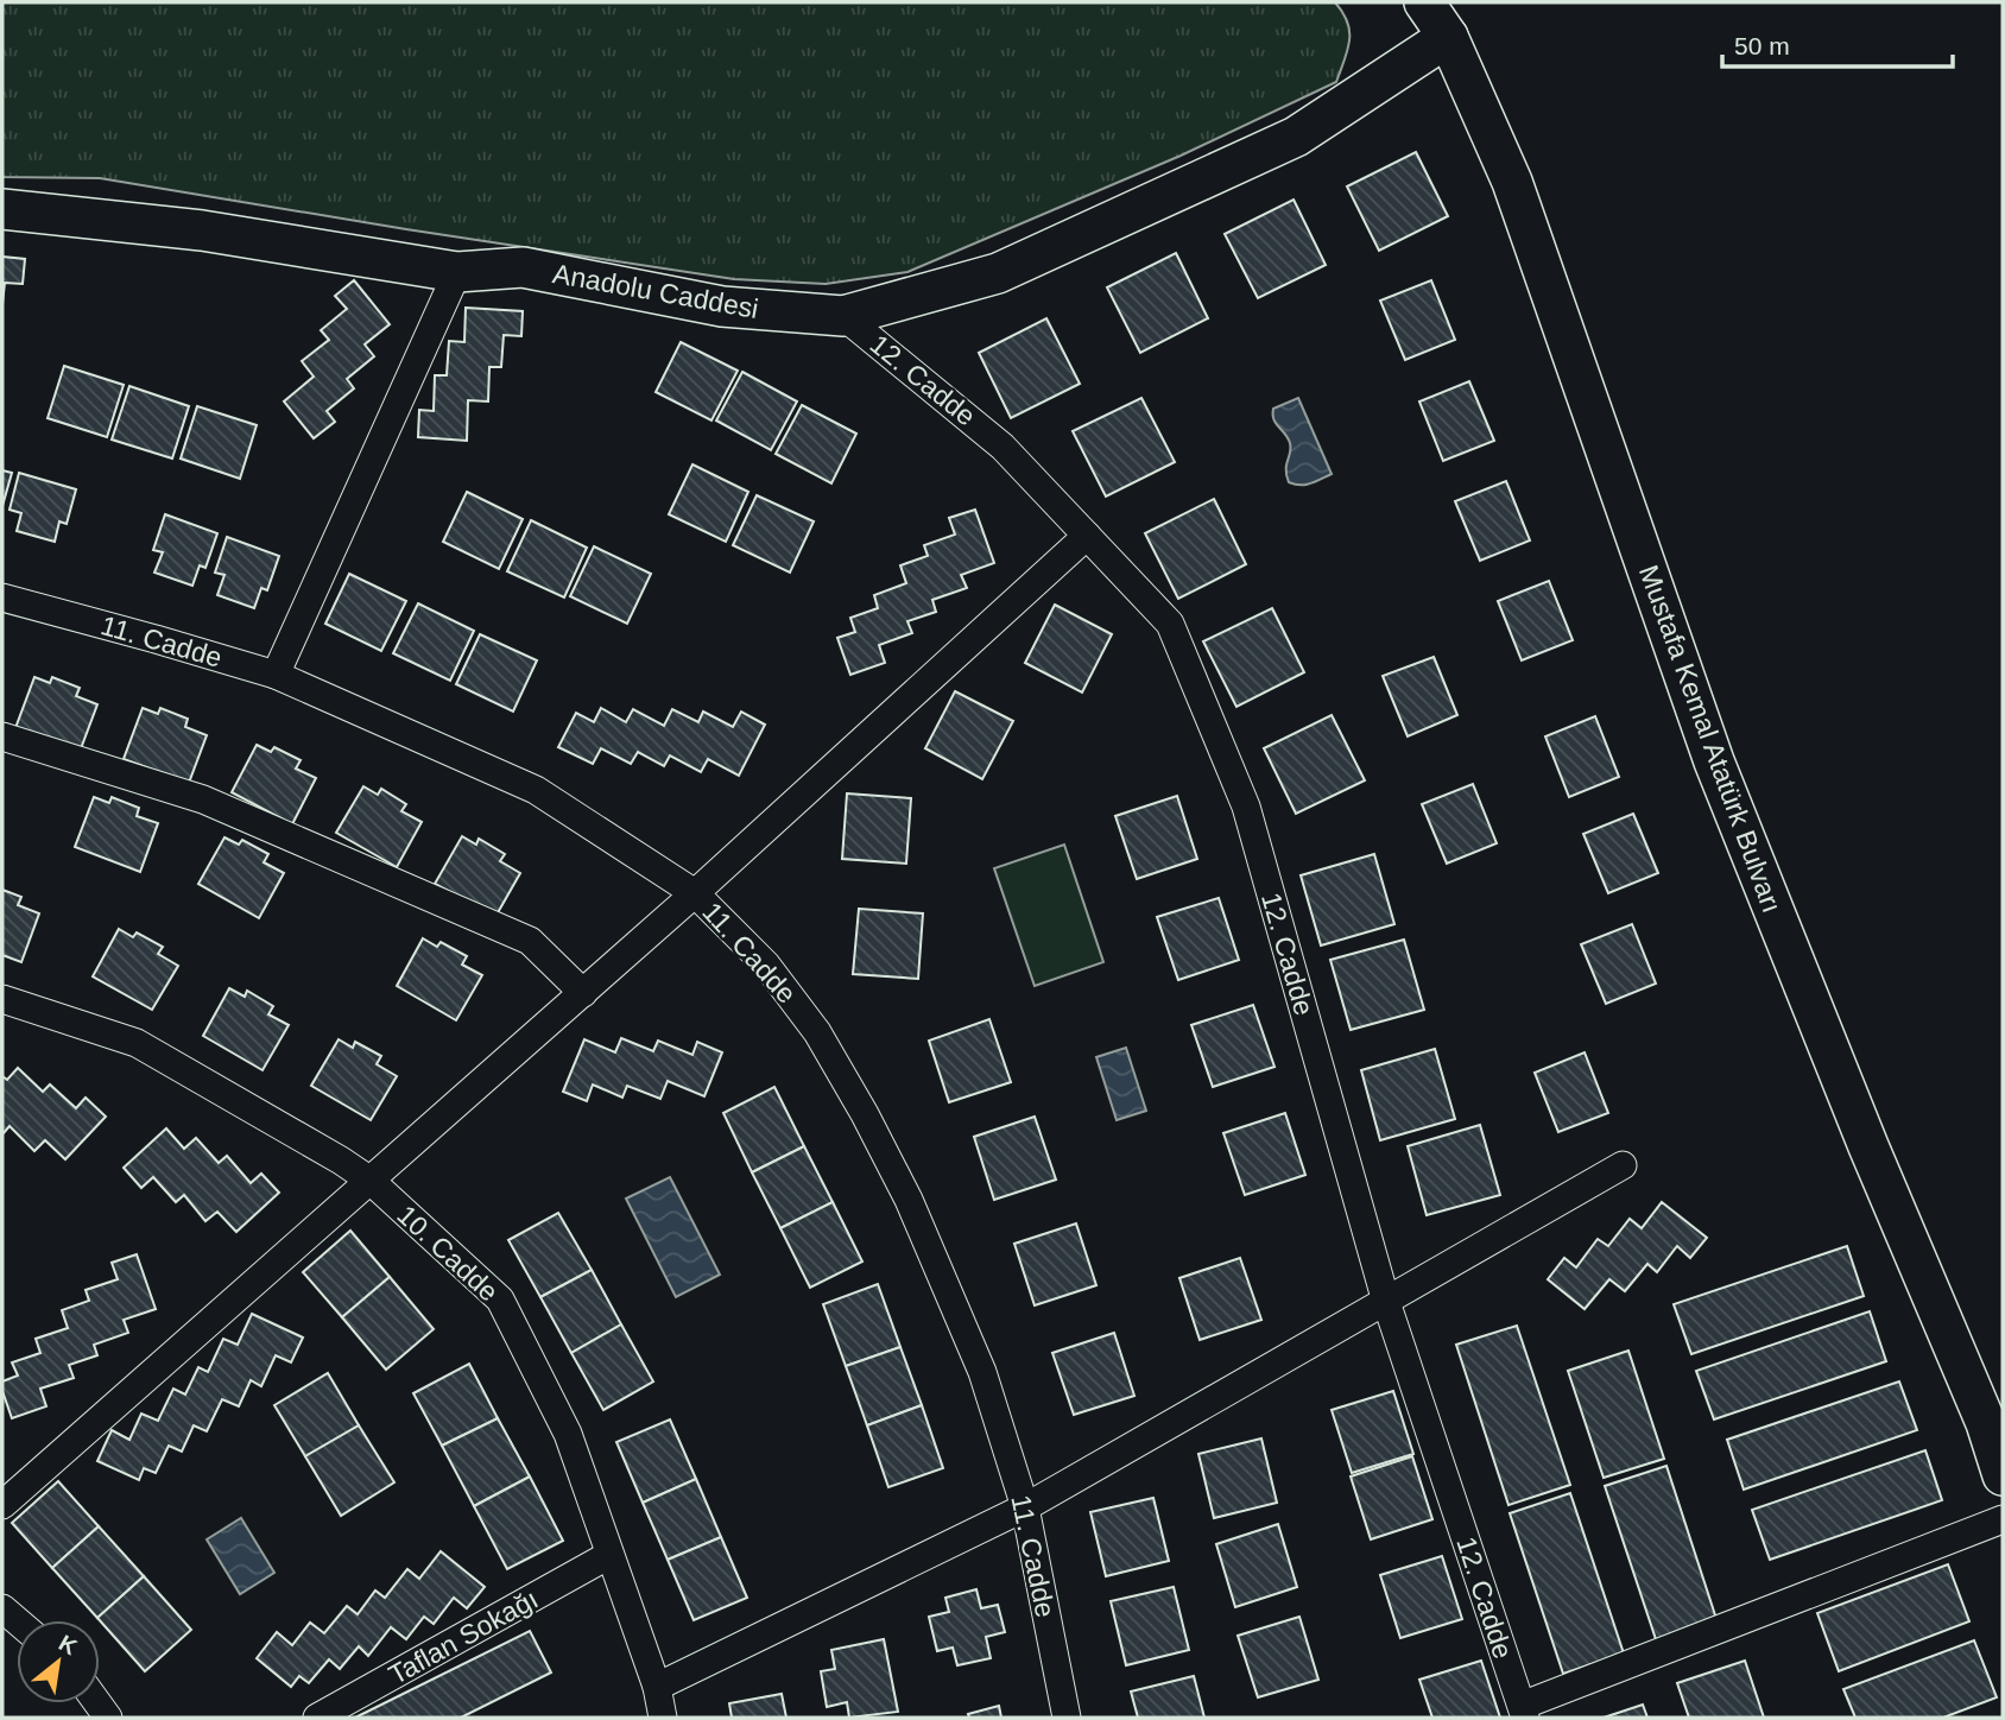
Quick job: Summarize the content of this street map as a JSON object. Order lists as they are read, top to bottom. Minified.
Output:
{"streets":{"street":["Anadolu Caddesi","12. Cadde","11. Cadde","Mustafa Kemal Atatürk Bulvarı","10. Cadde","Taflan Sokağı"]},"crossings":[["Anadolu Caddesi","12. Cadde"],["Anadolu Caddesi","Mustafa Kemal Atatürk Bulvarı"],["10. Cadde","Taflan Sokağı"]],"scale_bar":"50 m","north":"top right"}
